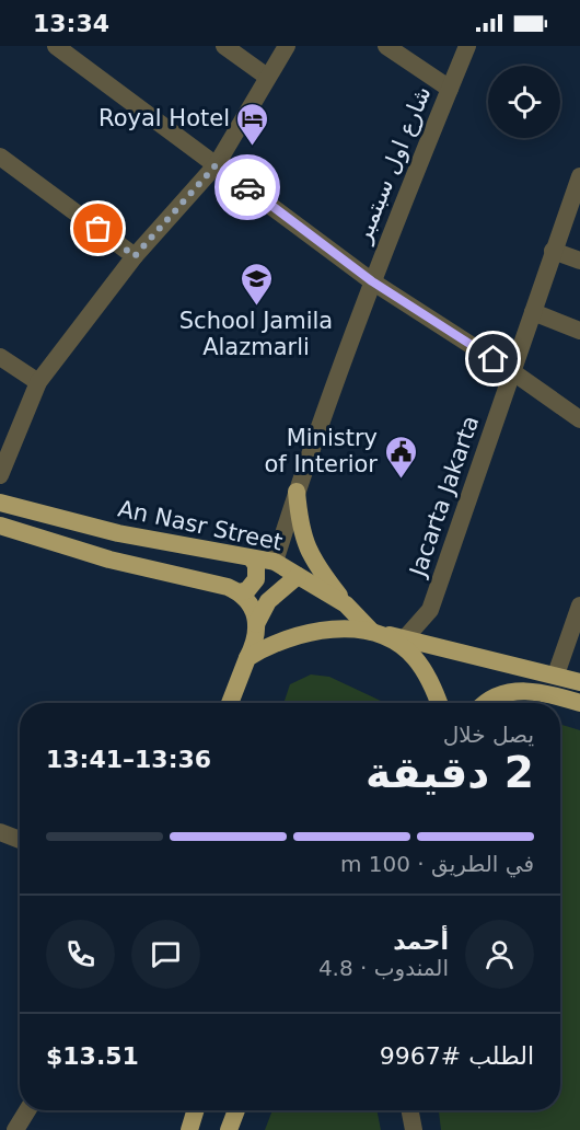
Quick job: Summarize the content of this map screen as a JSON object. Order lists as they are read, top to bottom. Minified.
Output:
{"streets":{"highway":["An Nasr Street"],"street":["شارع اول سبتمبر","Jacarta Jakarta"]},"crossings":[["شارع اول سبتمبر","An Nasr Street"]],"places":{"hotel":["Royal Hotel"],"school or university":["School Jamila Alazmarli"],"public building":["Ministry of Interior"]},"page":{"status":"13:34","heading":["2 دقيقة","يصل خلال","13:36–13:41"],"panel":["أحمد","المندوب · 4.8","الطلب #9967","$13.51"],"bar":"في الطريق · 100 m"}}
